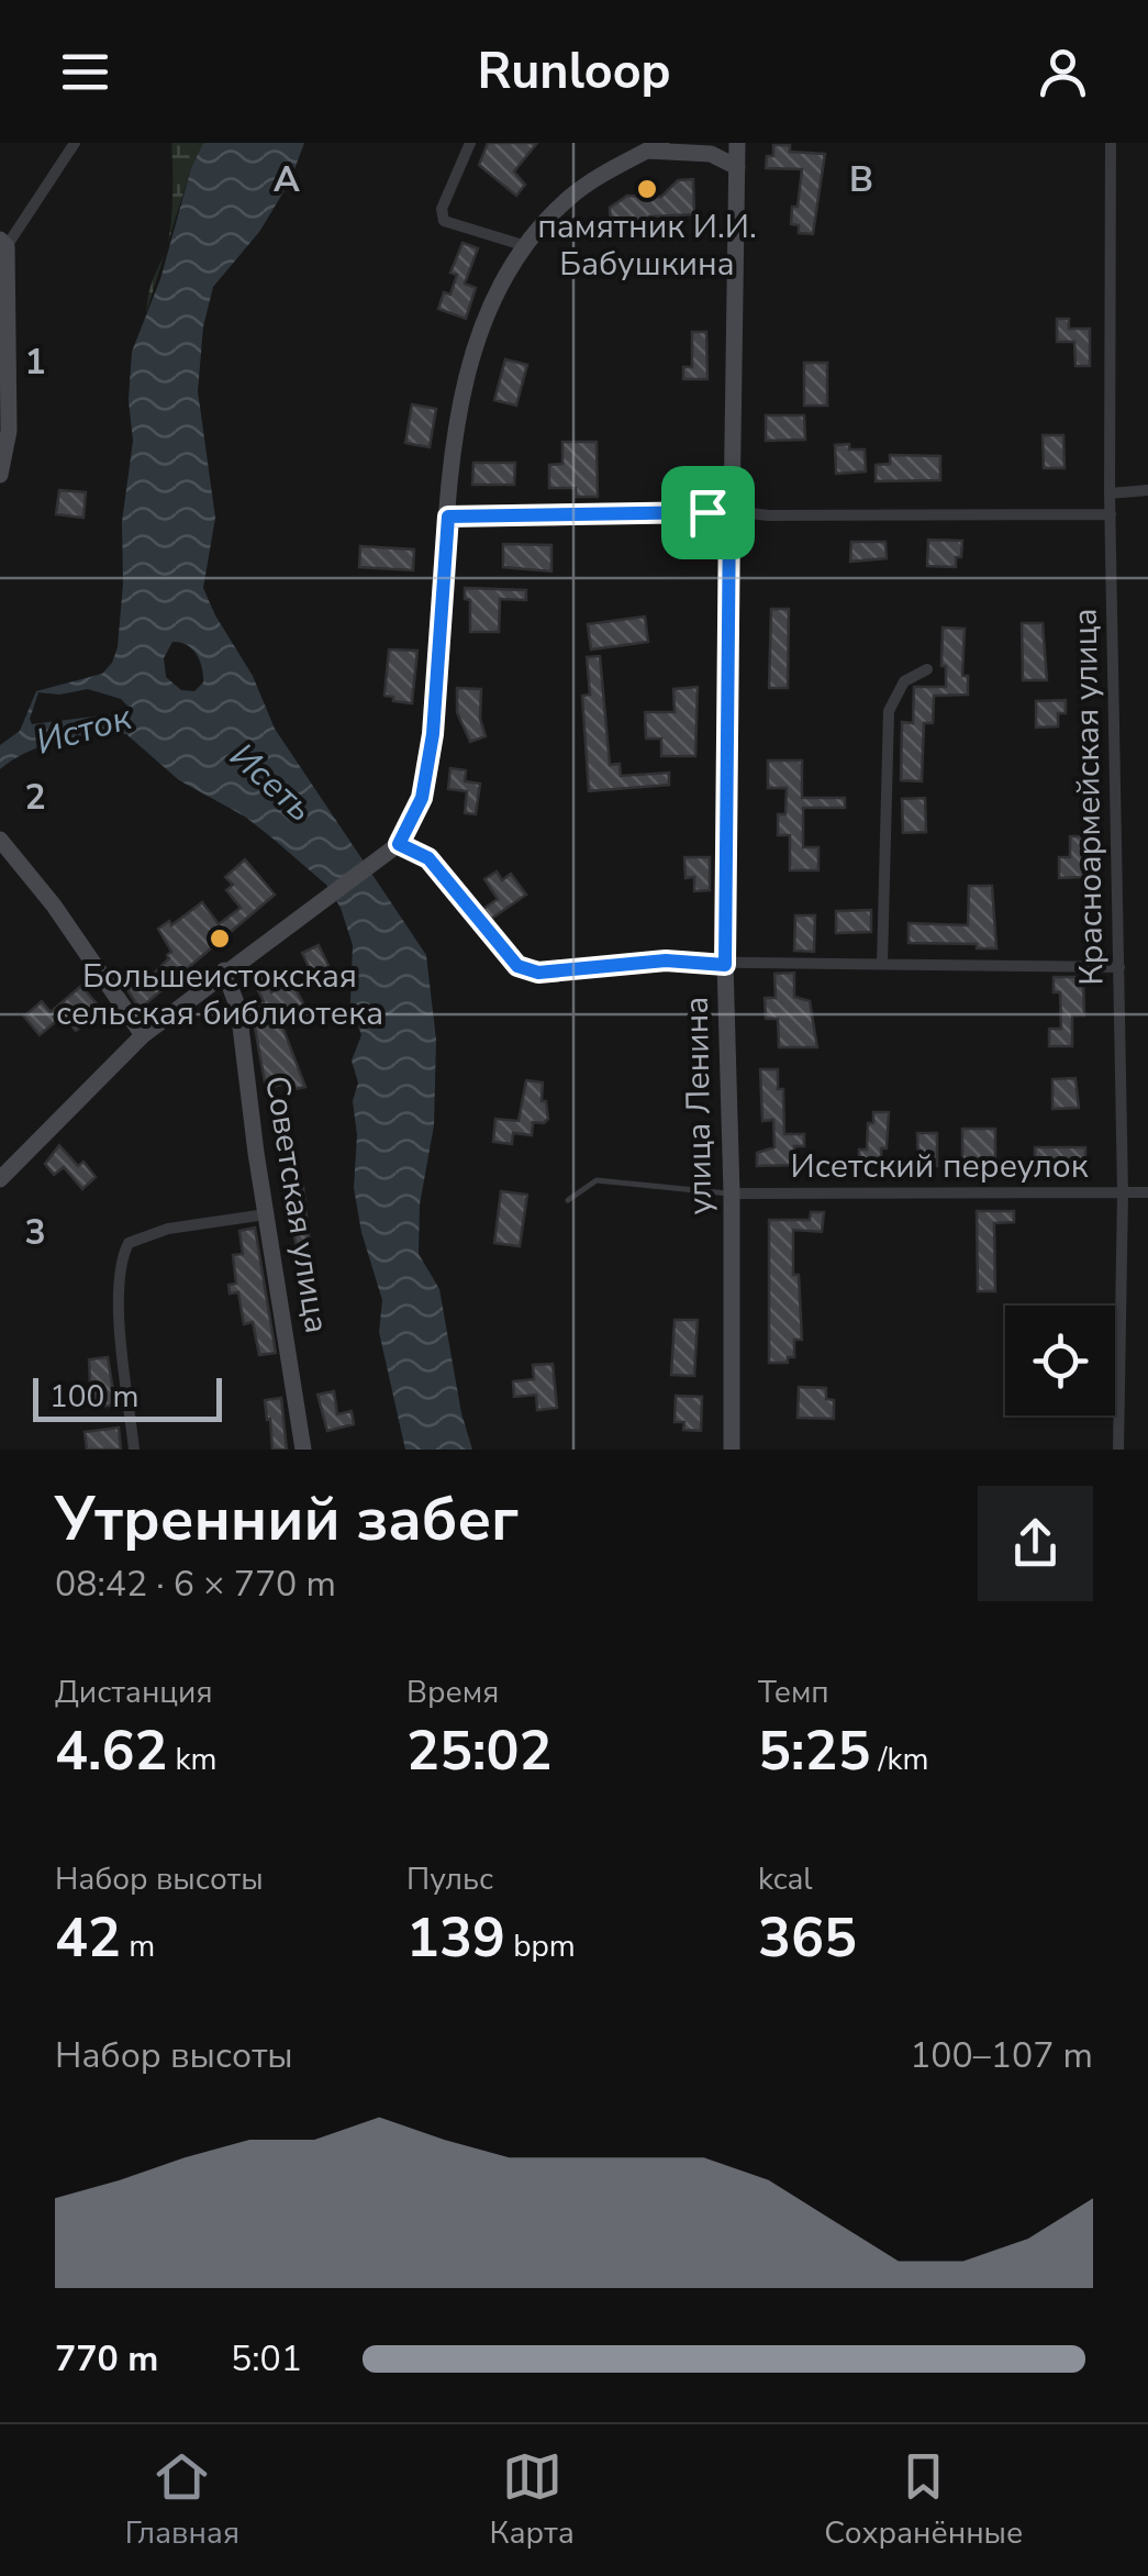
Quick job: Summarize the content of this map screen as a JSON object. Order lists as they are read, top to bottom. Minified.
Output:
{"streets":{"street":["Красноармейская улица","улица Ленина","Исетский переулок","Советская улица"]},"crossings":[["Красноармейская улица","Исетский переулок"],["улица Ленина","Исетский переулок"]],"water":["Исток","Исеть"],"places":["памятник И.И. Бабушкина","Большеистокская сельская библиотека"],"scale_bar":"100 m","page":{"header":"Runloop","scale":"100 m","heading":["Утренний забег","08:42 · 6 × 770 m"],"stats":[["Дистанция","4.62 km"],["Время","25:02"],["Темп","5:25 /km"],["Набор высоты","42 m"],["Пульс","139 bpm"],["kcal","365"]],"chart":["Набор высоты","100–107 m"],"list":[{"name":"770 m","note":"5:01"}],"tabs":["Главная","Карта","Сохранённые"]},"grid":{"columns":["A","B"],"rows":["1","2","3"]}}
